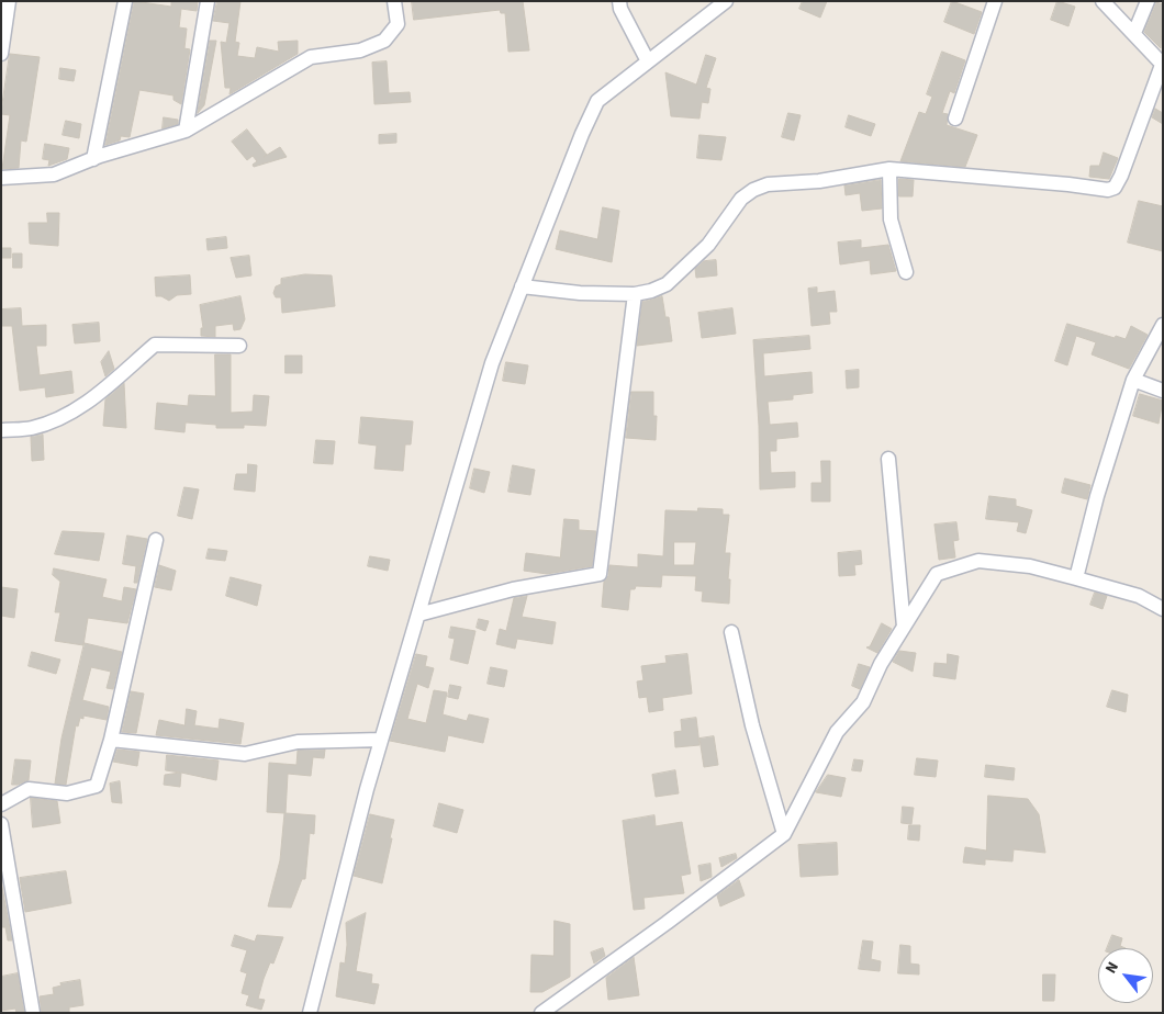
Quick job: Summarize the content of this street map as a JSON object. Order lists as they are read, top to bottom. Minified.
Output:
{"north":"top left"}
